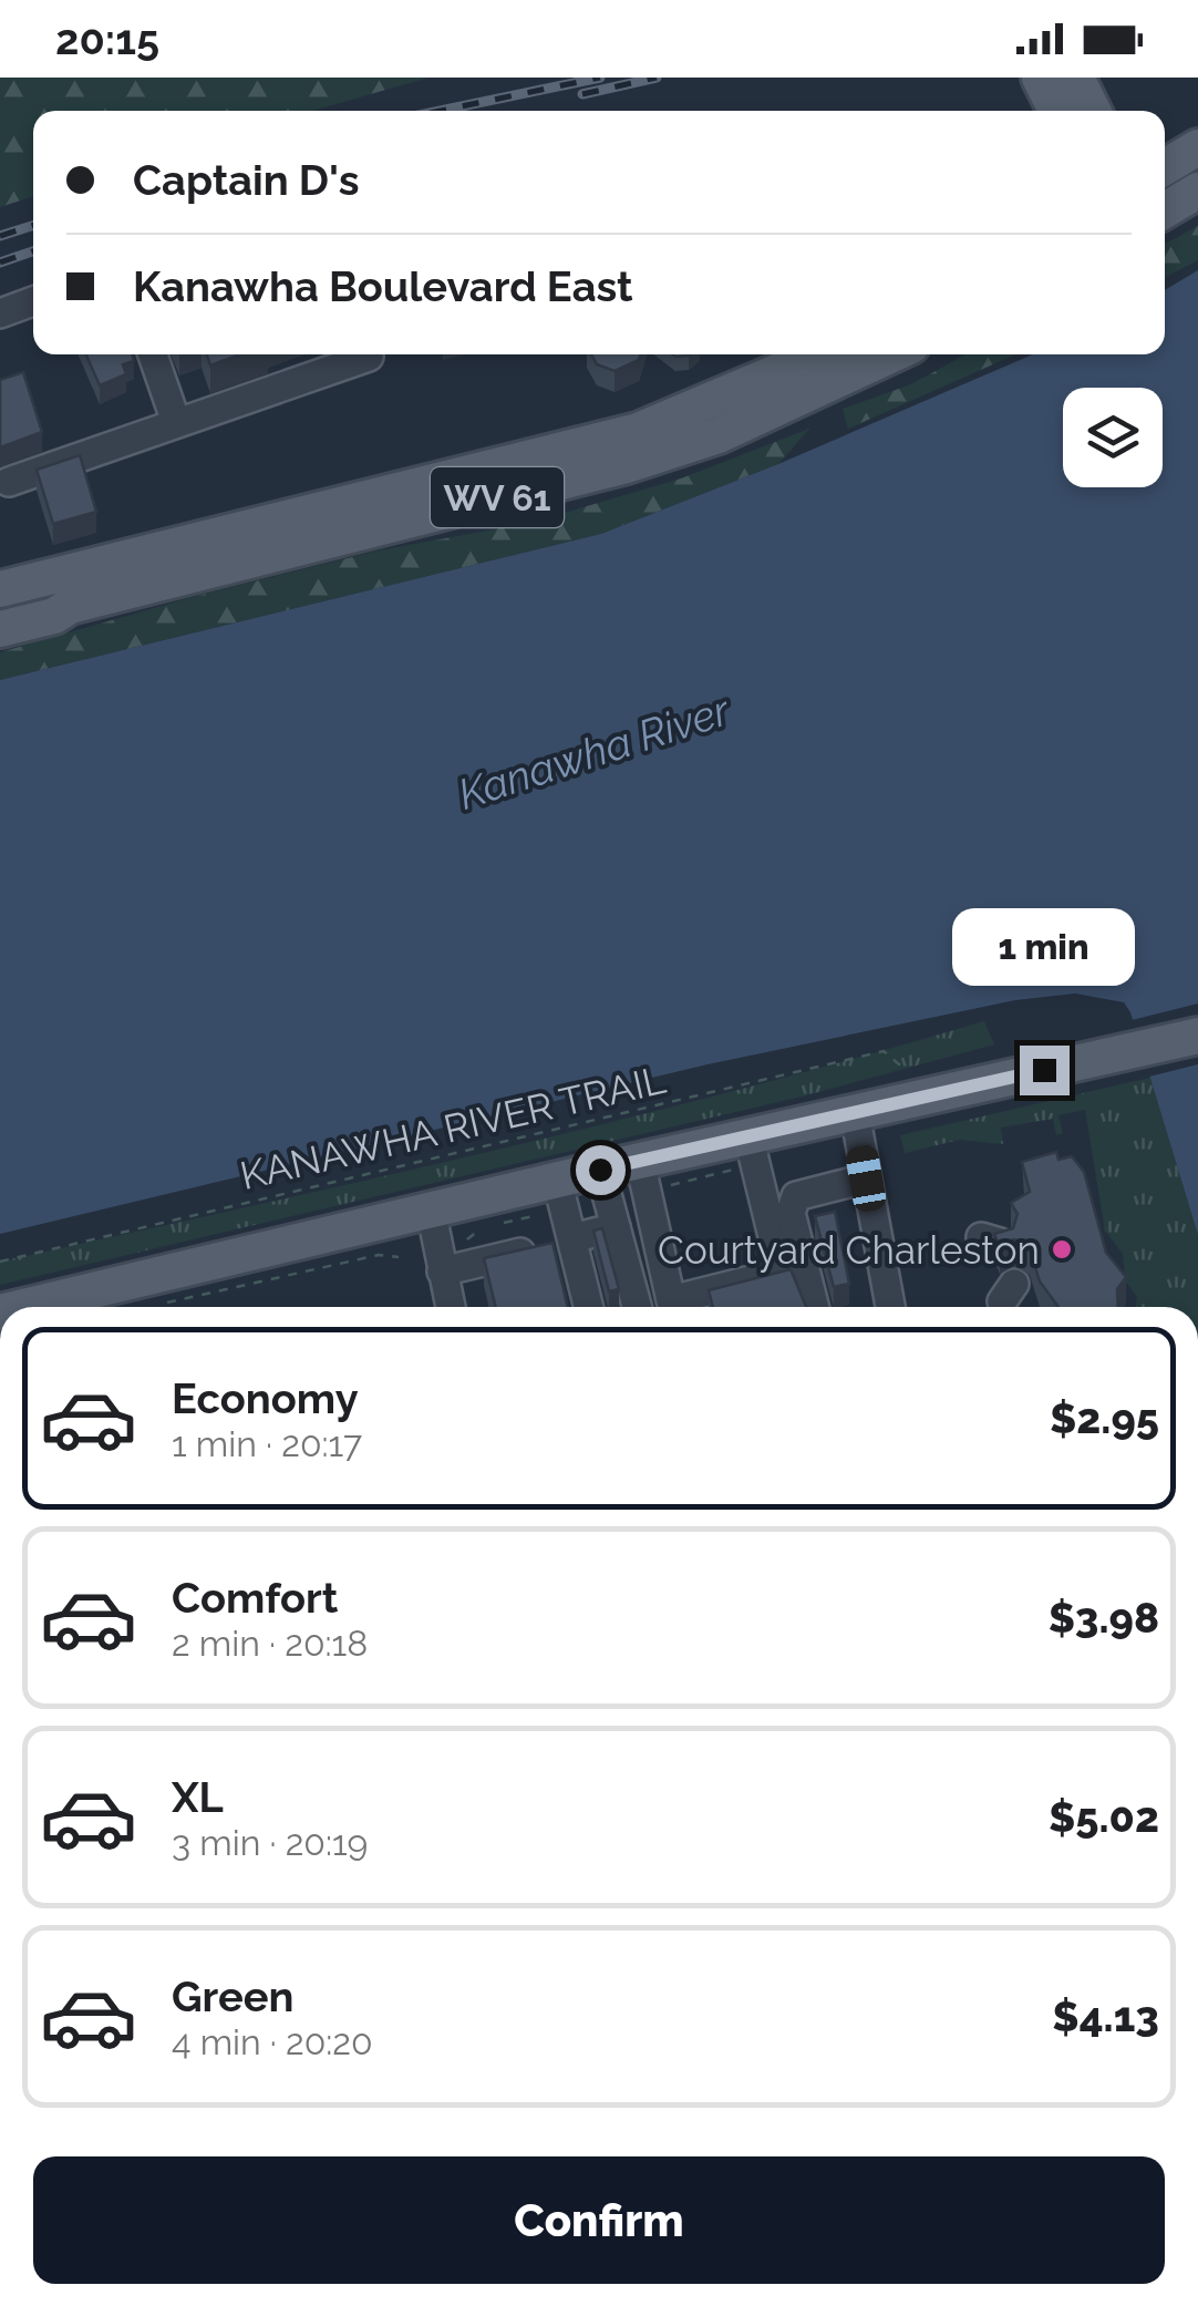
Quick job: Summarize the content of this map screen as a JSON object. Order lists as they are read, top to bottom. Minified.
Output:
{"streets":{"main road":["WV 61"],"path":["KANAWHA RIVER TRAIL"]},"water":["Kanawha River"],"places":["Courtyard Charleston"],"page":{"status":"20:15","banner":["Captain D's","Kanawha Boulevard East"],"bubble":"1 min","list":[{"name":"Economy","note":"1 min · 20:17","value":"$2.95"},{"name":"Comfort","note":"2 min · 20:18","value":"$3.98"},{"name":"XL","note":"3 min · 20:19","value":"$5.02"},{"name":"Green","note":"4 min · 20:20","value":"$4.13"}],"buttons":"Confirm"}}
